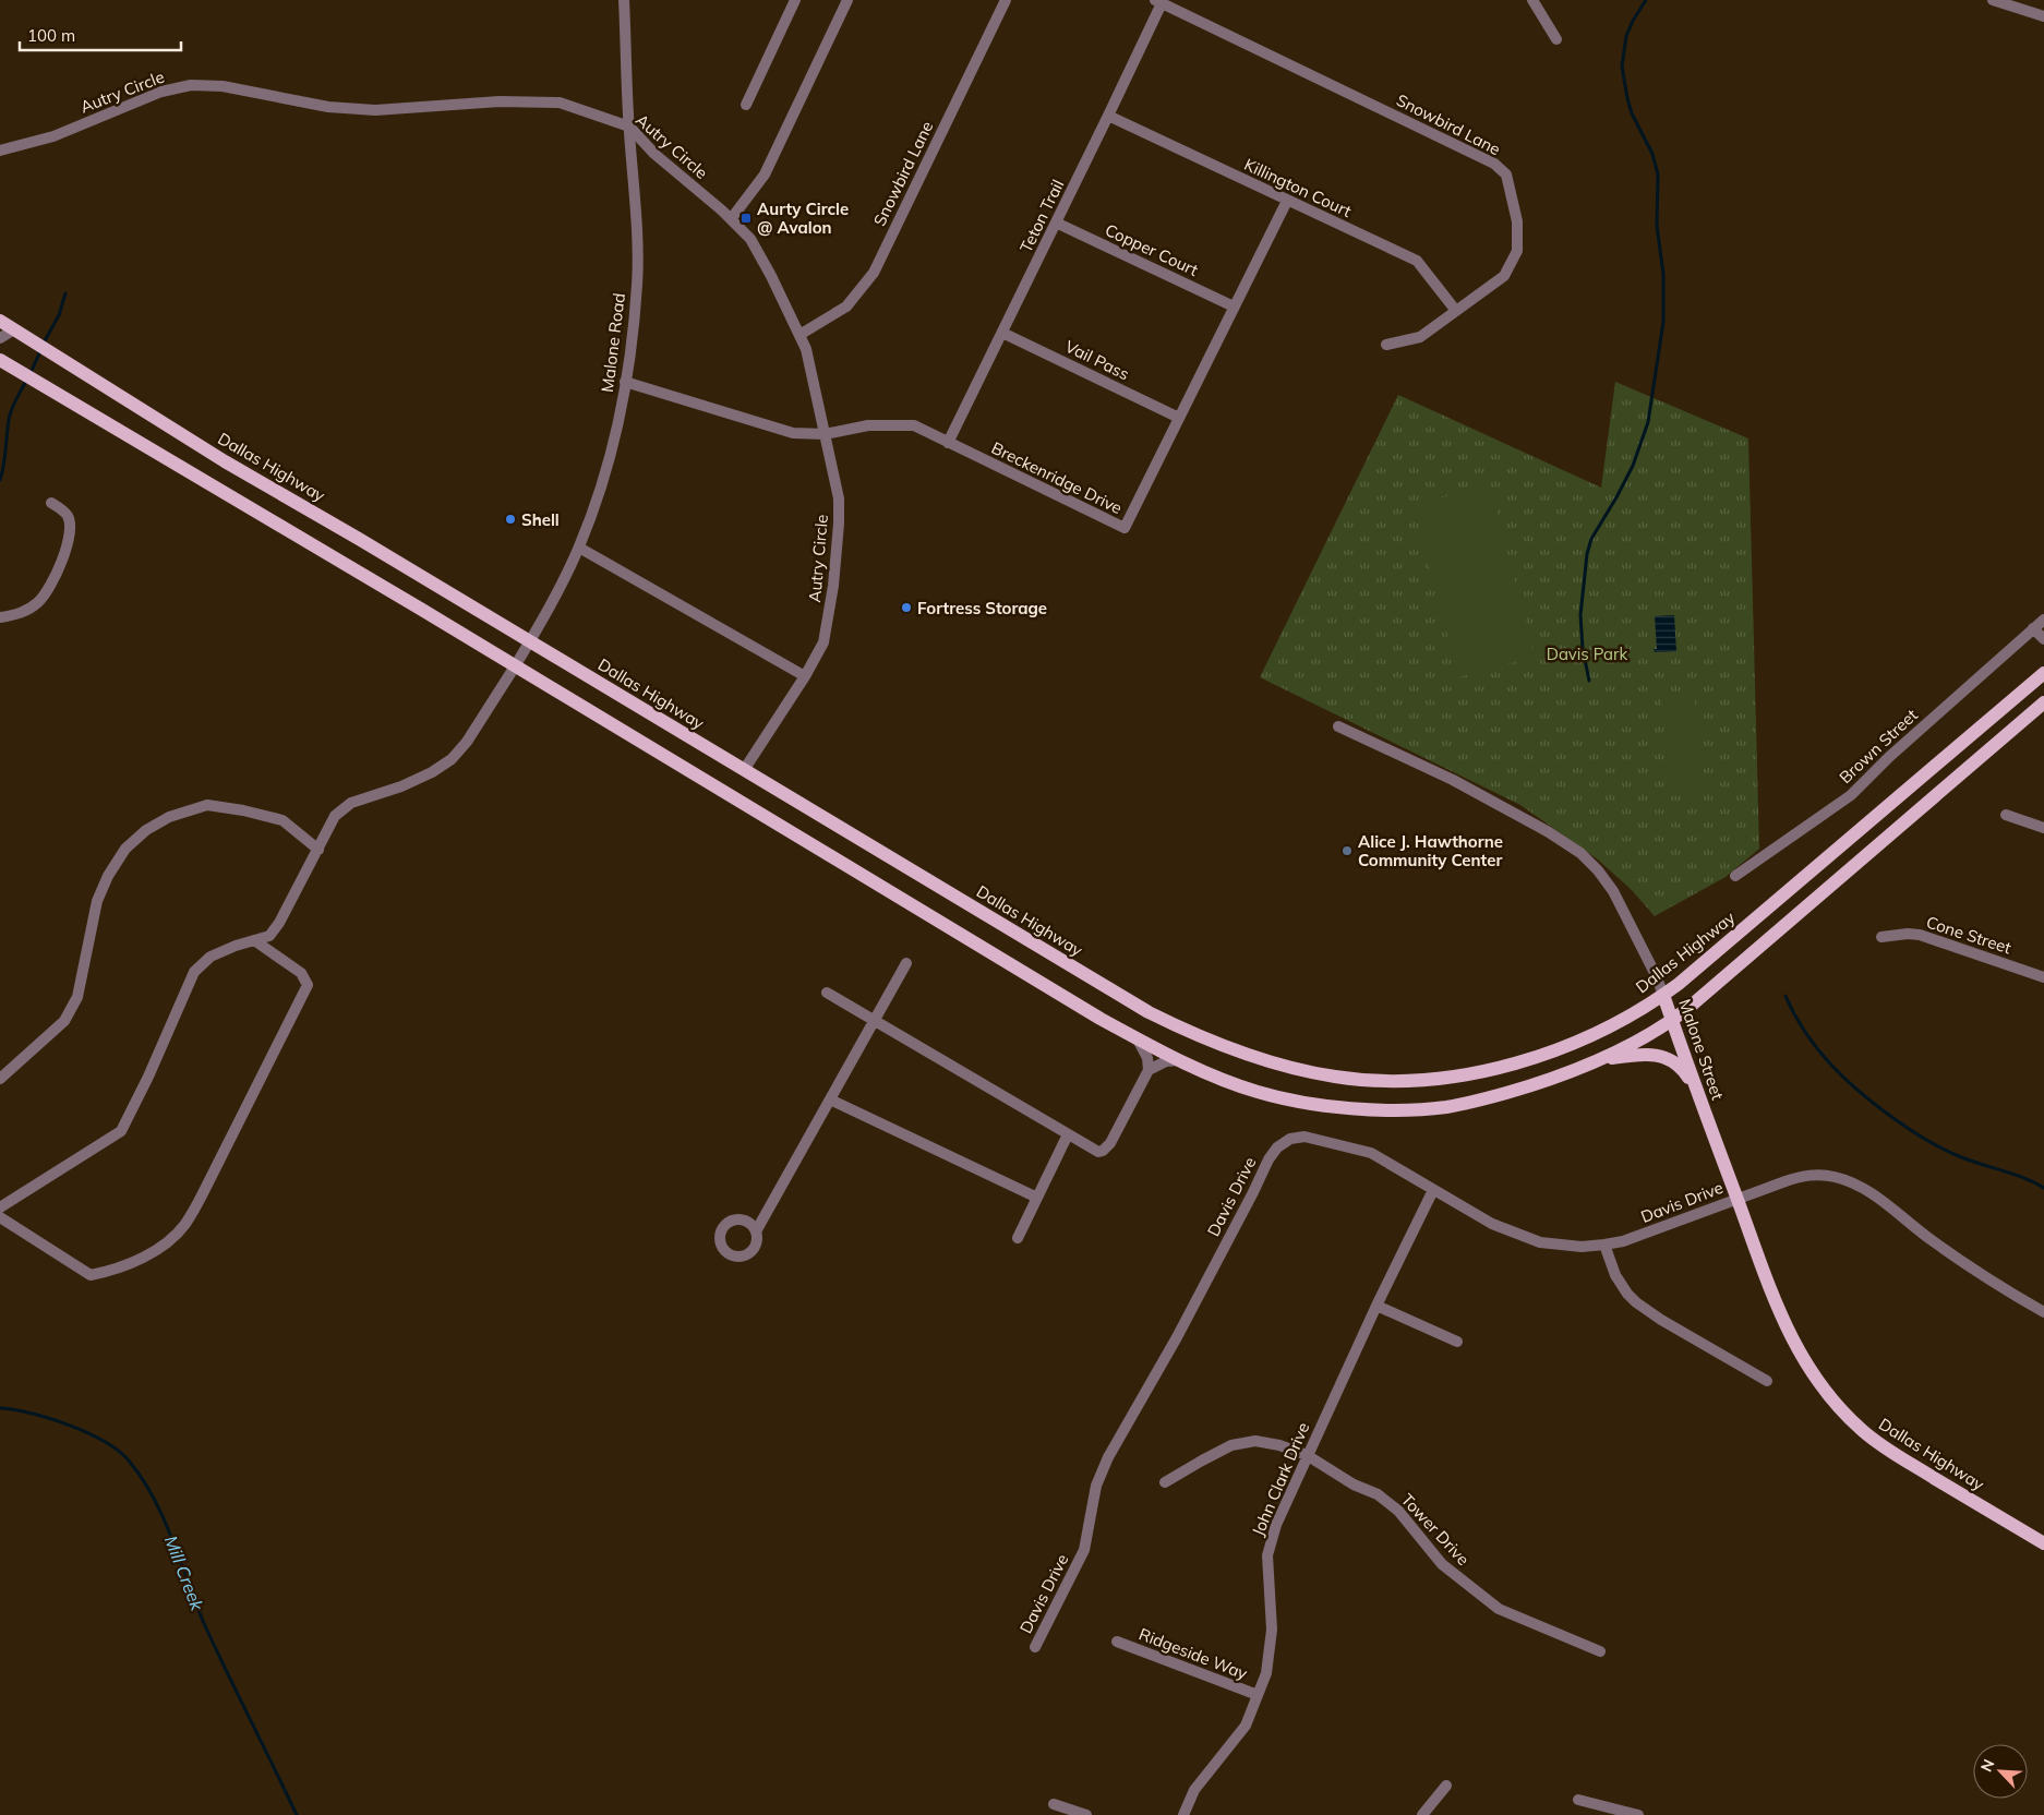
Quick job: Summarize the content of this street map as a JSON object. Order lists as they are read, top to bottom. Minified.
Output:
{"streets":{"main road":["Dallas Highway","Malone Street"],"street":["Autry Circle","Snowbird Lane","Killington Court","Teton Trail","Copper Court","Malone Road","Vail Pass","Breckenridge Drive","Brown Street","Cone Street","Davis Drive","John Clark Drive","Tower Drive","Ridgeside Way"]},"crossings":[["Autry Circle","Snowbird Lane"],["Autry Circle","Malone Road"],["Autry Circle","Dallas Highway"],["Autry Circle","Breckenridge Drive"],["Snowbird Lane","Killington Court"],["Snowbird Lane","Teton Trail"],["Killington Court","Teton Trail"],["Killington Court","Breckenridge Drive"],["Teton Trail","Copper Court"],["Teton Trail","Vail Pass"],["Teton Trail","Breckenridge Drive"],["Copper Court","Breckenridge Drive"],["Malone Road","Dallas Highway"],["Malone Road","Breckenridge Drive"],["Vail Pass","Breckenridge Drive"],["Dallas Highway","Malone Street"],["Dallas Highway","Davis Drive"],["Malone Street","Davis Drive"],["Davis Drive","John Clark Drive"],["John Clark Drive","Tower Drive"],["John Clark Drive","Ridgeside Way"]],"water":["Mill Creek"],"parks":["Davis Park"],"places":{"transit":["Aurty Circle @ Avalon"],"other":["Shell","Fortress Storage","Alice J. Hawthorne Community Center"]},"scale_bar":"100 m","north":"top left"}
